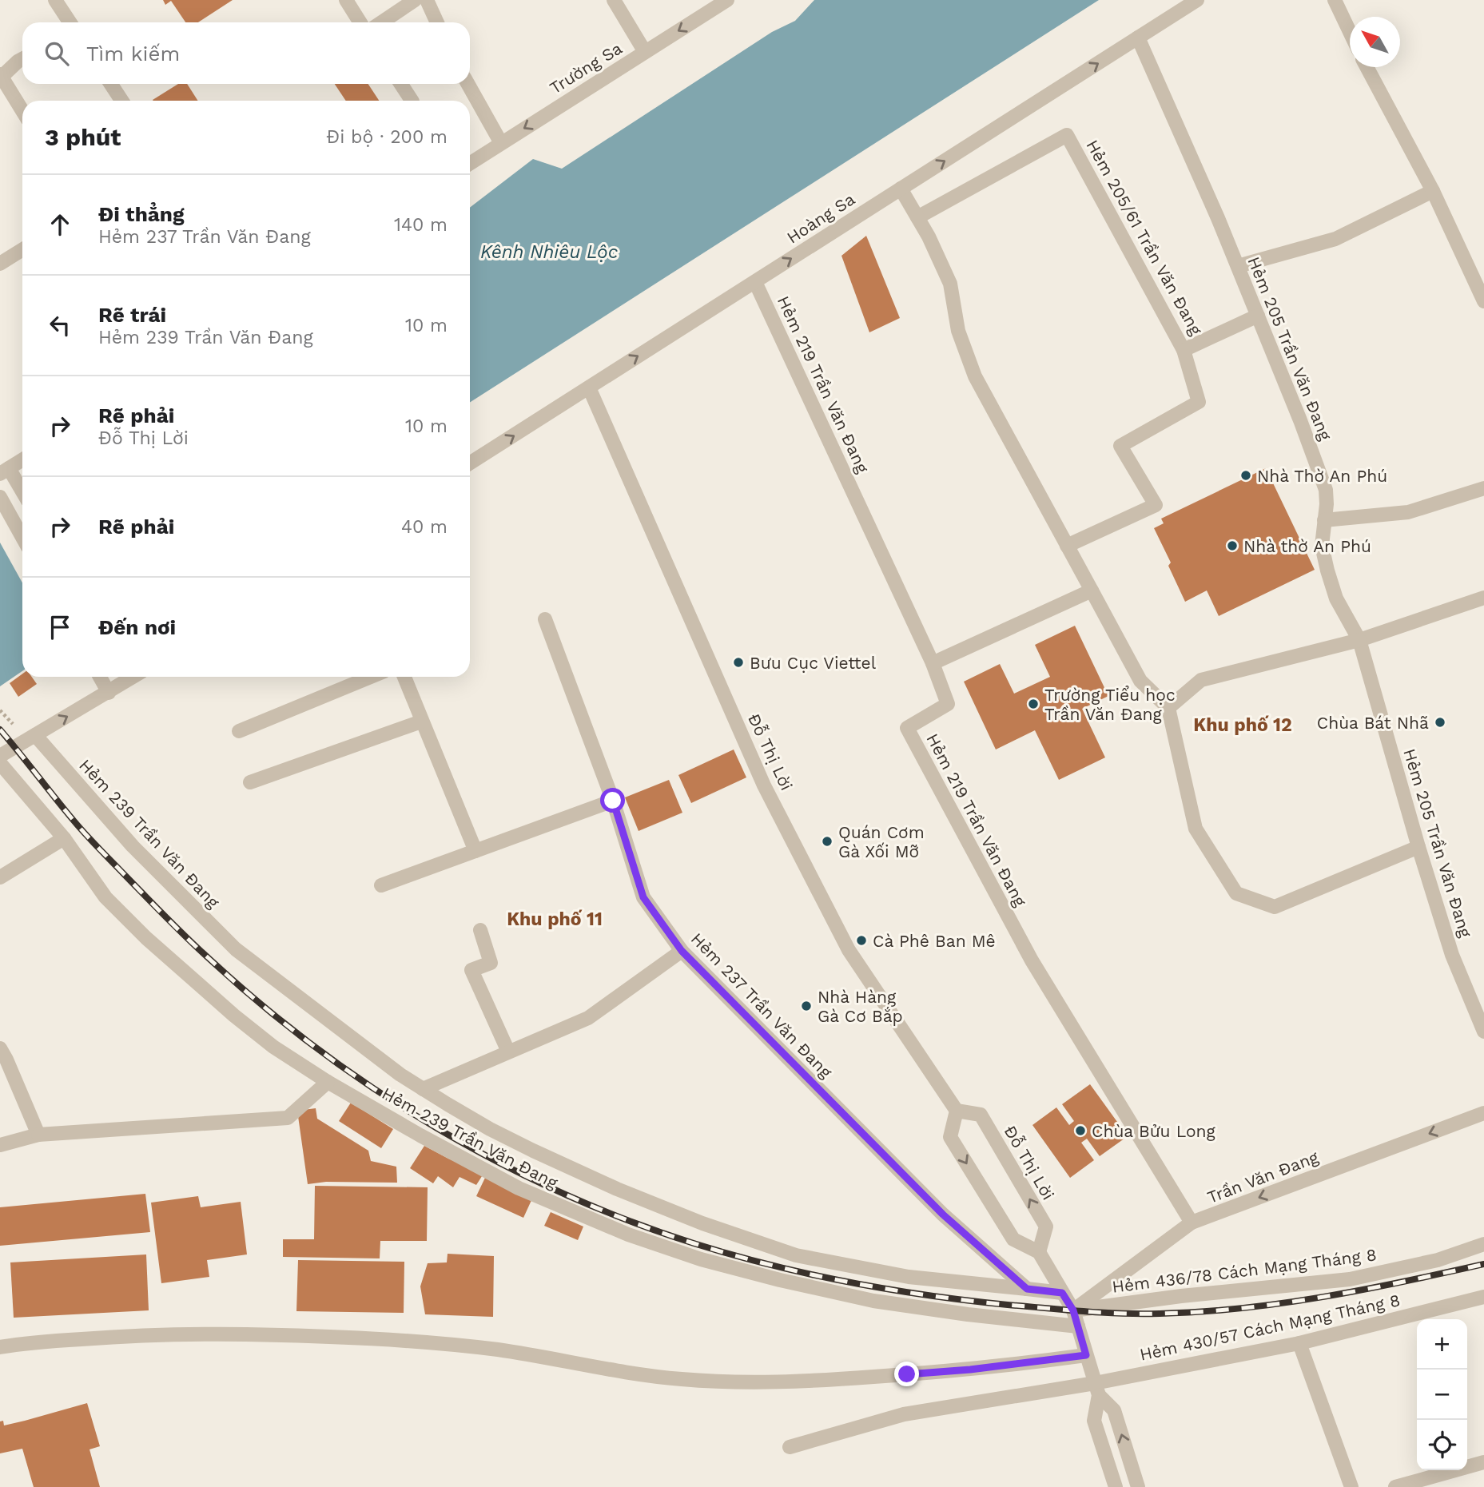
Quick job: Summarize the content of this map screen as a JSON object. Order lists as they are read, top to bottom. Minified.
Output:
{"streets":{"street":["Trường Sa","Hoàng Sa","Hẻm 205/61 Trần Văn Đang","Hẻm 205 Trần Văn Ðang","Hẻm 219 Trần Văn Ðang","Đỗ Thị Lời","Hẻm 239 Trần Văn Đang","Hẻm 237 Trần Văn Đang","Trần Văn Ðang","Hẻm 436/78 Cách Mạng Tháng 8","Hẻm 430/57 Cách Mạng Tháng 8"]},"crossings":[["Hoàng Sa","Hẻm 205 Trần Văn Ðang"],["Hoàng Sa","Hẻm 219 Trần Văn Ðang"],["Hoàng Sa","Đỗ Thị Lời"],["Hẻm 205/61 Trần Văn Đang","Hẻm 205 Trần Văn Ðang"],["Hẻm 219 Trần Văn Ðang","Trần Văn Ðang"],["Hẻm 239 Trần Văn Đang","Hẻm 237 Trần Văn Đang"],["Trần Văn Ðang","Hẻm 436/78 Cách Mạng Tháng 8"]],"one_way":["Trường Sa","Hoàng Sa","Trần Văn Ðang"],"districts":["Khu phố 12","Khu phố 11"],"water":["Kênh Nhiêu Lộc"],"places":["Nhà Thờ An Phú","Nhà thờ An Phú","Bưu Cục Viettel","Trường Tiểu học Trần Văn Đang","Chùa Bát Nhã","Quán Cơm Gà Xối Mỡ","Cà Phê Ban Mê","Nhà Hàng Gà Cơ Bắp","Chùa Bửu Long"],"north":"top left","page":{"search":"Tìm kiếm","heading":["3 phút","Đi bộ · 200 m"],"list":[["Đi thẳng","Hẻm 237 Trần Văn Đang","140 m"],["Rẽ trái","Hẻm 239 Trần Văn Đang","10 m"],["Rẽ phải","Đỗ Thị Lời","10 m"],["Rẽ phải","40 m"],"Đến nơi"],"map_buttons":["+","−"]}}
